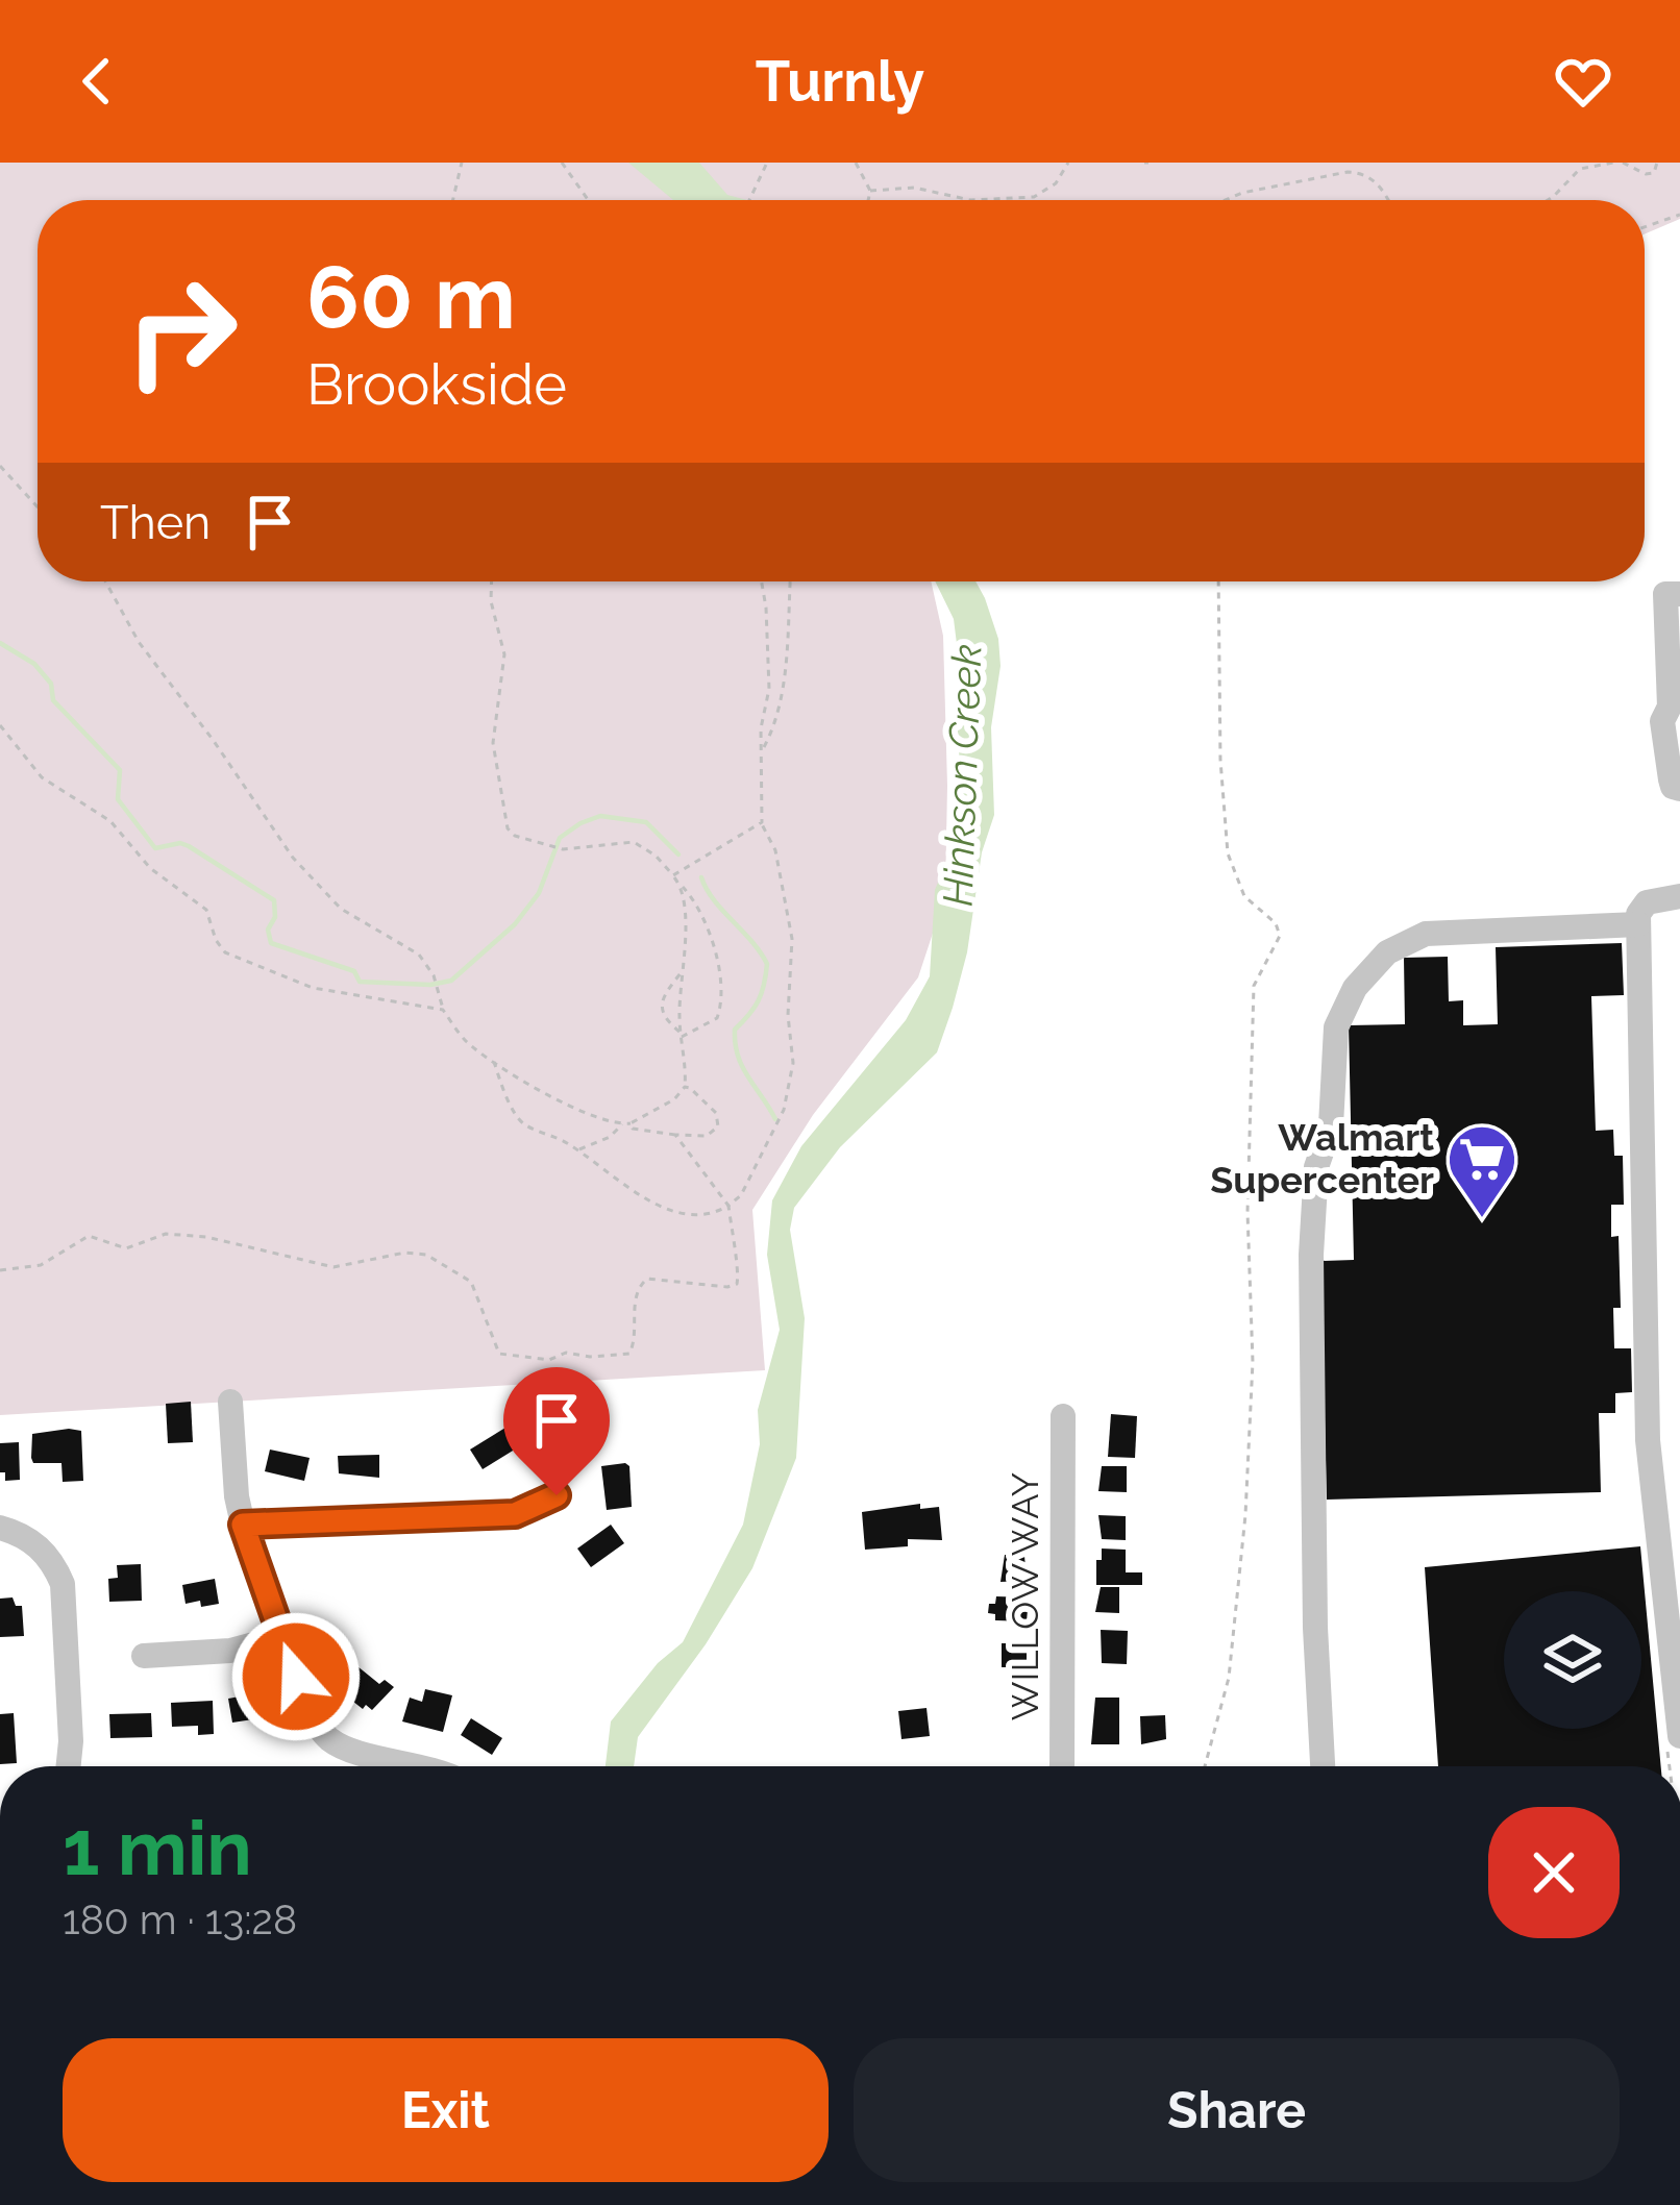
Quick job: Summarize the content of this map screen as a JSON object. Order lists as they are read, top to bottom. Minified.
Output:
{"streets":{"street":["WILLOW WAY"]},"water":["Hinkson Creek"],"places":{"supermarket":["Walmart Supercenter"]},"page":{"header":"Turnly","turn":["60 m","Brookside"],"then":"Then","heading":["1 min","180 m · 13:28"],"buttons":["Exit","Share"]}}
